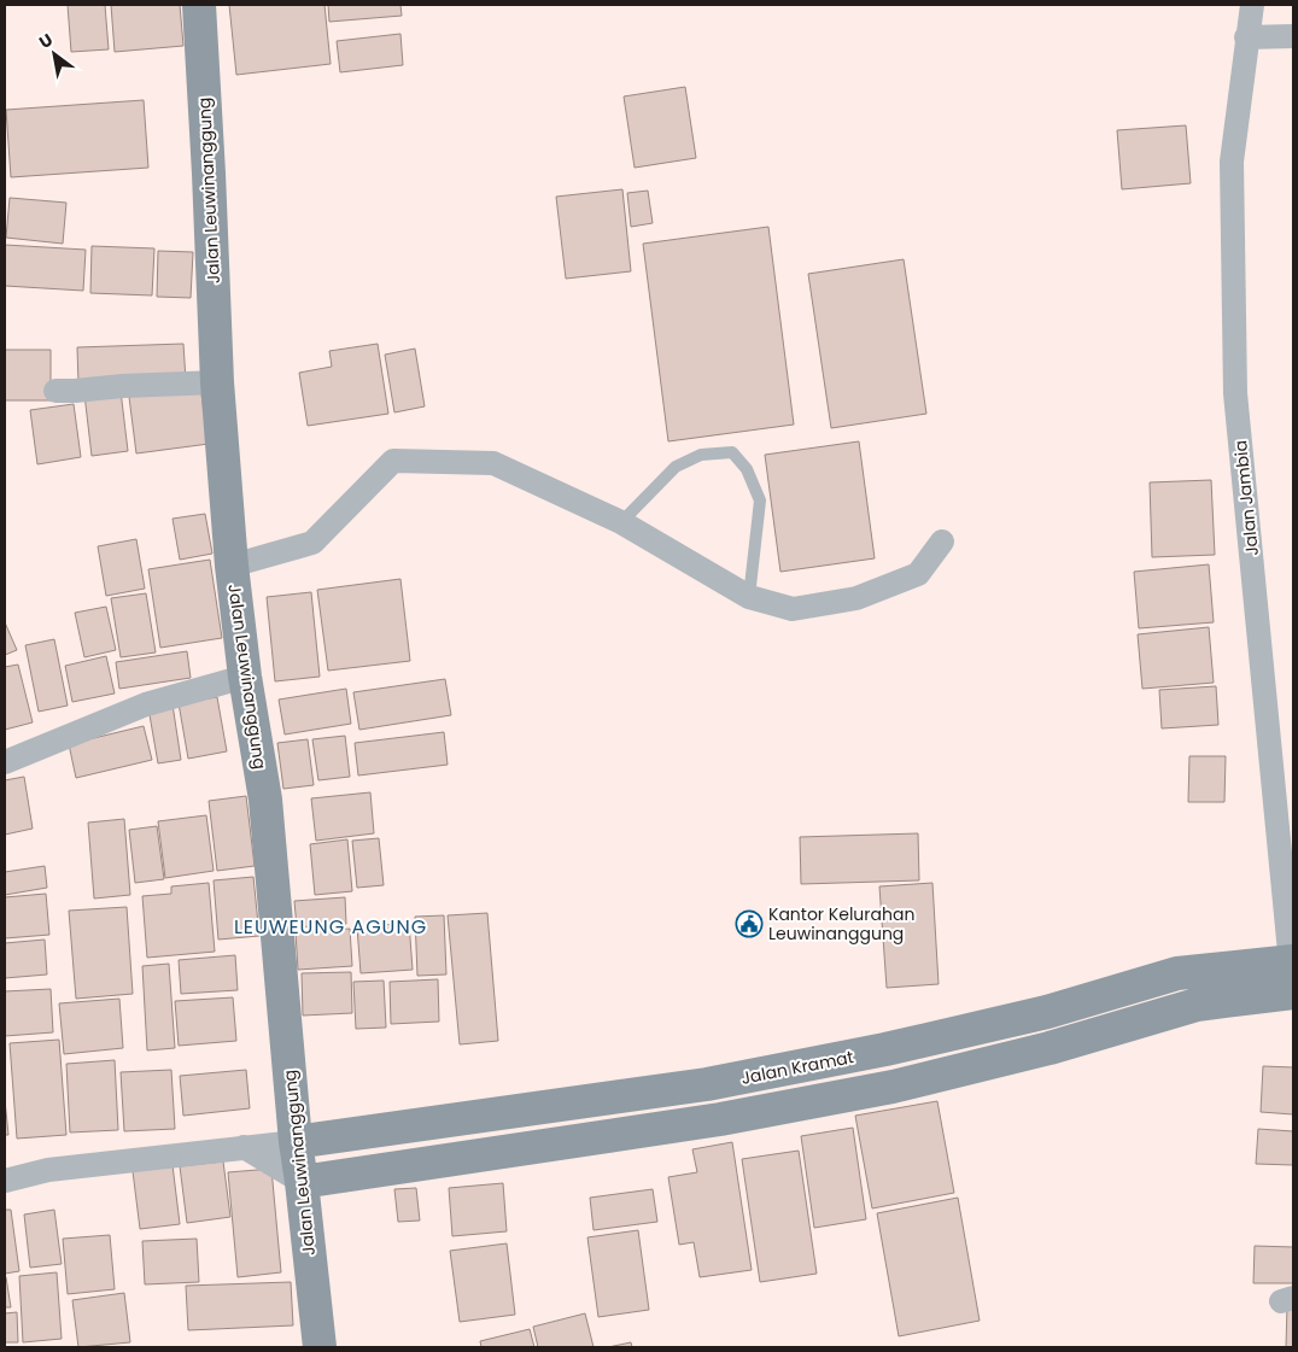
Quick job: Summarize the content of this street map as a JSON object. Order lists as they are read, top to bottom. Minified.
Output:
{"streets":{"main road":["Jalan Leuwinanggung","Jalan Kramat"],"street":["Jalan Jambia"]},"crossings":[["Jalan Leuwinanggung","Jalan Kramat"],["Jalan Jambia","Jalan Kramat"]],"districts":["LEUWEUNG AGUNG"],"places":{"public building":["Kantor Kelurahan Leuwinanggung"]},"north":"top left"}
